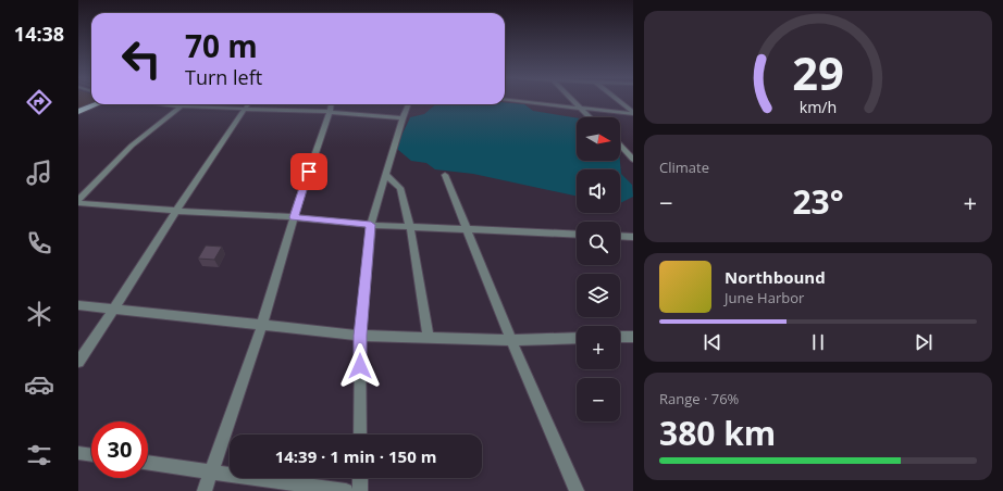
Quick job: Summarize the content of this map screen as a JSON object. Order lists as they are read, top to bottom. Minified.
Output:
{"north":"right","page":{"tabs":"14:38","turn":["70 m","Turn left"],"map_buttons":["+","−"],"tile":["Climate",["Range · 76%","380 km"]],"heat":["−","23°","+"],"song":["Northbound","June Harbor"],"limit":"30","trip":"14:39 · 1 min · 150 m","gauge":["29","km/h"]}}
